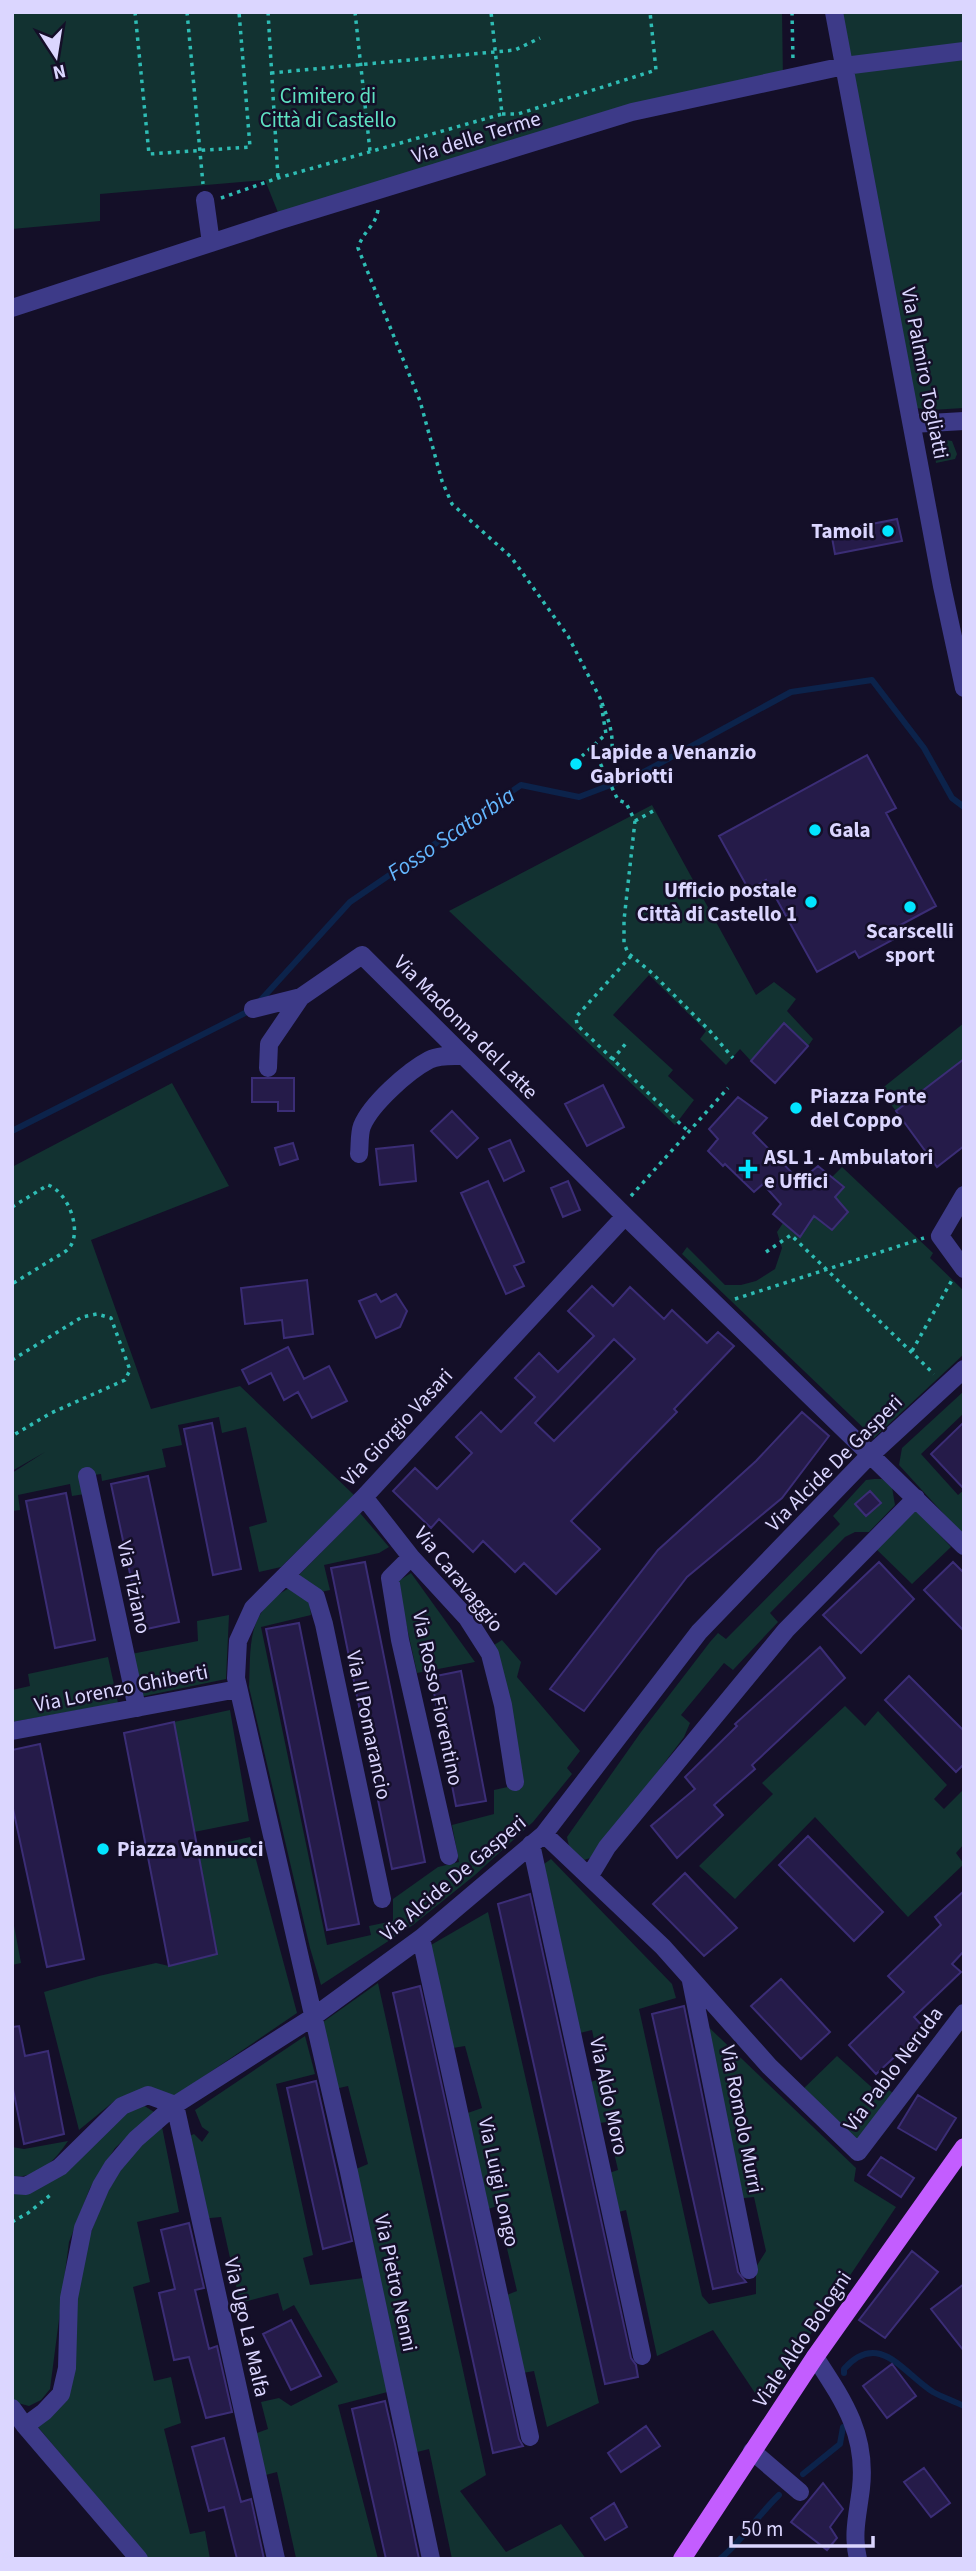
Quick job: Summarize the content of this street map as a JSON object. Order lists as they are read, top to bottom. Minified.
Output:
{"streets":{"main road":["Viale Aldo Bologni"],"street":["Via delle Terme","Via Palmiro Togliatti","Via Madonna del Latte","Via Giorgio Vasari","Via Alcide De Gasperi","Via Caravaggio","Via Tiziano","Via Lorenzo Ghiberti","Via Rosso Fiorentino","Via Il Pomarancio","Via Pablo Neruda","Via Aldo Moro","Via Romolo Murri","Via Luigi Longo","Via Pietro Nenni","Via Ugo La Malfa"]},"crossings":[["Via delle Terme","Via Palmiro Togliatti"],["Via Madonna del Latte","Via Giorgio Vasari"],["Via Giorgio Vasari","Via Alcide De Gasperi"],["Via Giorgio Vasari","Via Caravaggio"],["Via Giorgio Vasari","Via Lorenzo Ghiberti"],["Via Giorgio Vasari","Via Il Pomarancio"],["Via Giorgio Vasari","Via Pietro Nenni"],["Via Alcide De Gasperi","Via Aldo Moro"],["Via Alcide De Gasperi","Via Romolo Murri"],["Via Alcide De Gasperi","Via Luigi Longo"],["Via Alcide De Gasperi","Via Pietro Nenni"],["Via Alcide De Gasperi","Via Ugo La Malfa"],["Via Caravaggio","Via Rosso Fiorentino"],["Via Tiziano","Via Lorenzo Ghiberti"],["Via Pablo Neruda","Via Romolo Murri"],["Via Aldo Moro","Via Romolo Murri"]],"water":["Fosso Scatorbia"],"parks":["Cimitero di Città di Castello"],"places":{"other":["Tamoil","Lapide a Venanzio Gabriotti","Gala","Ufficio postale Città di Castello 1","Scarscelli sport","Piazza Fonte del Coppo","Piazza Vannucci"],"health":["ASL 1 - Ambulatori e Uffici"]},"scale_bar":"50 m","north":"bottom"}
